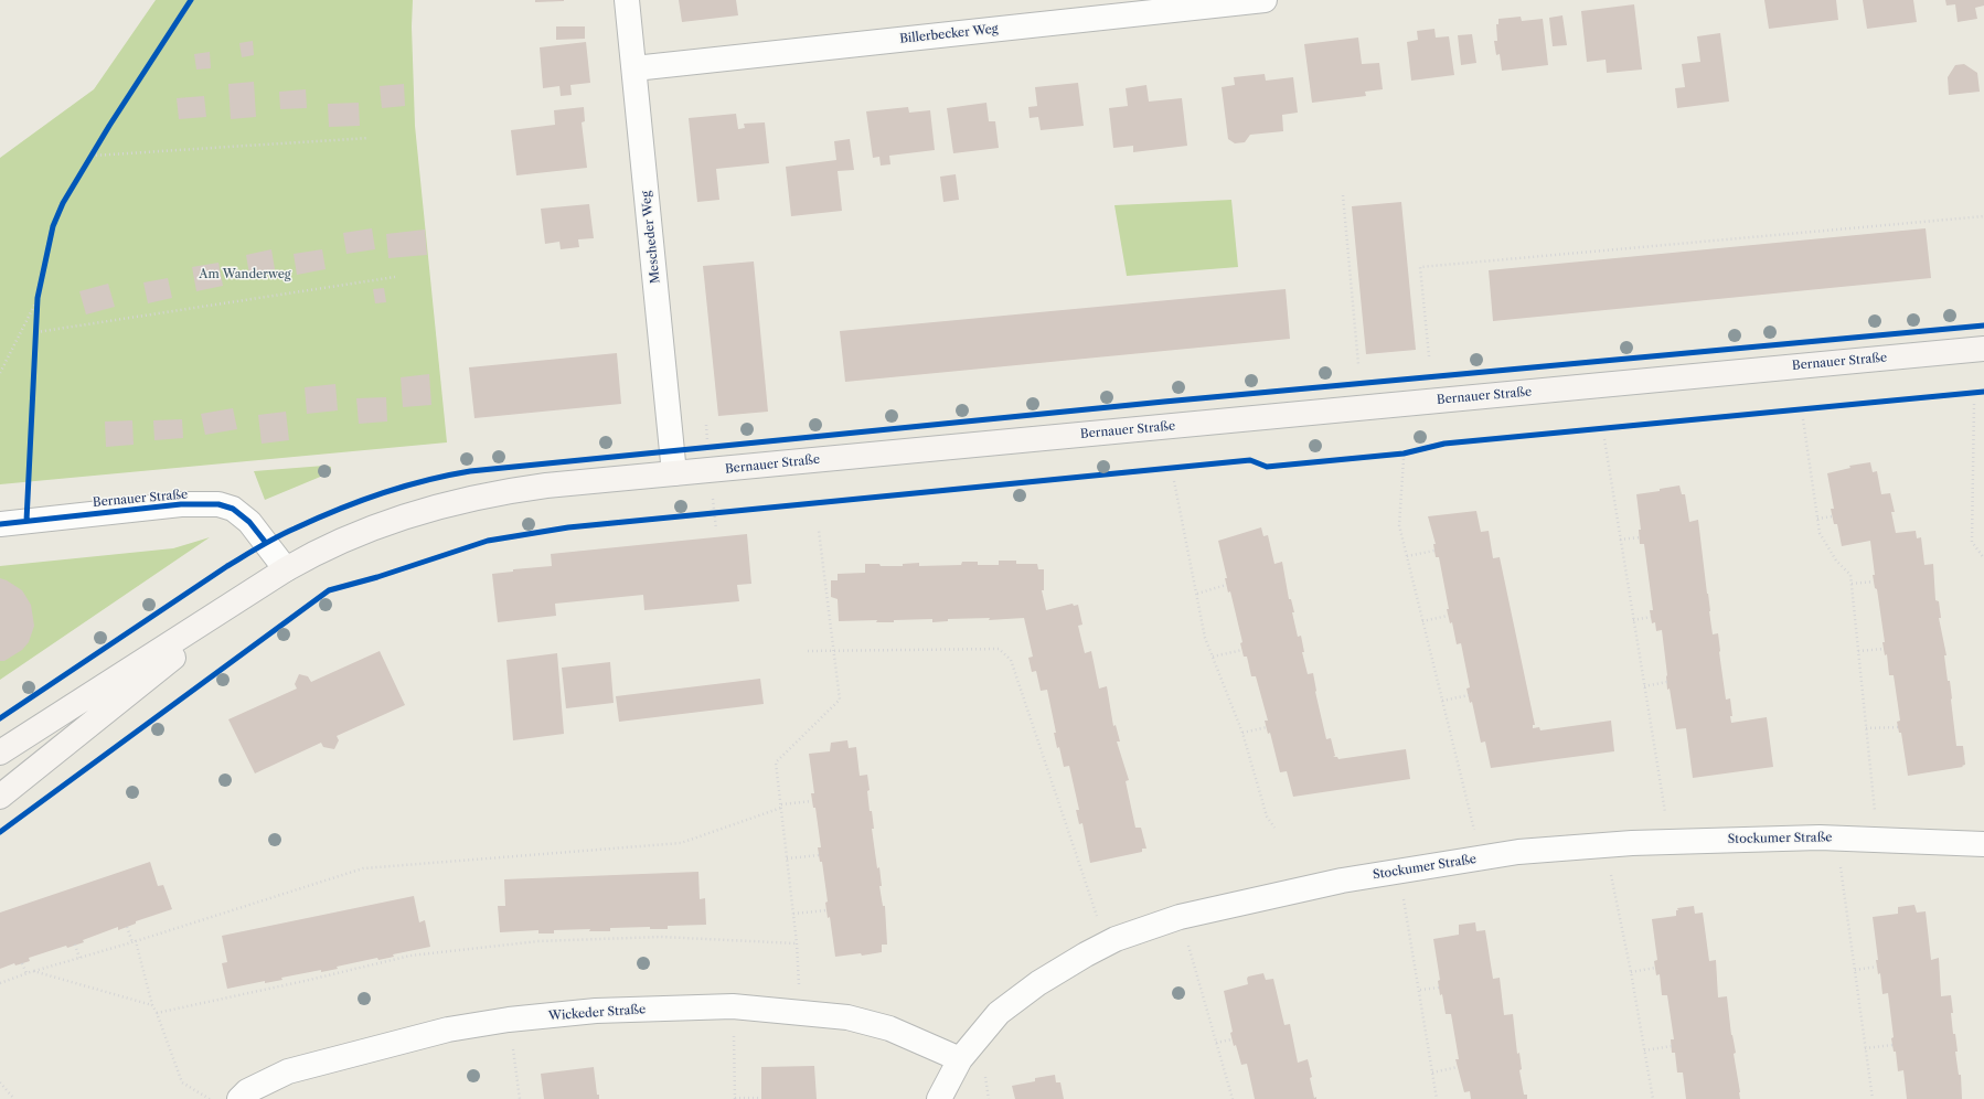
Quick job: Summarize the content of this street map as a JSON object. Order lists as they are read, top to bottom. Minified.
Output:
{"streets":{"main road":["Bernauer Straße"],"street":["Billerbecker Weg","Mescheder Weg","Stockumer Straße","Wickeder Straße"]},"crossings":[["Billerbecker Weg","Mescheder Weg"],["Mescheder Weg","Bernauer Straße"],["Stockumer Straße","Wickeder Straße"]],"parks":["Am Wanderweg"]}
